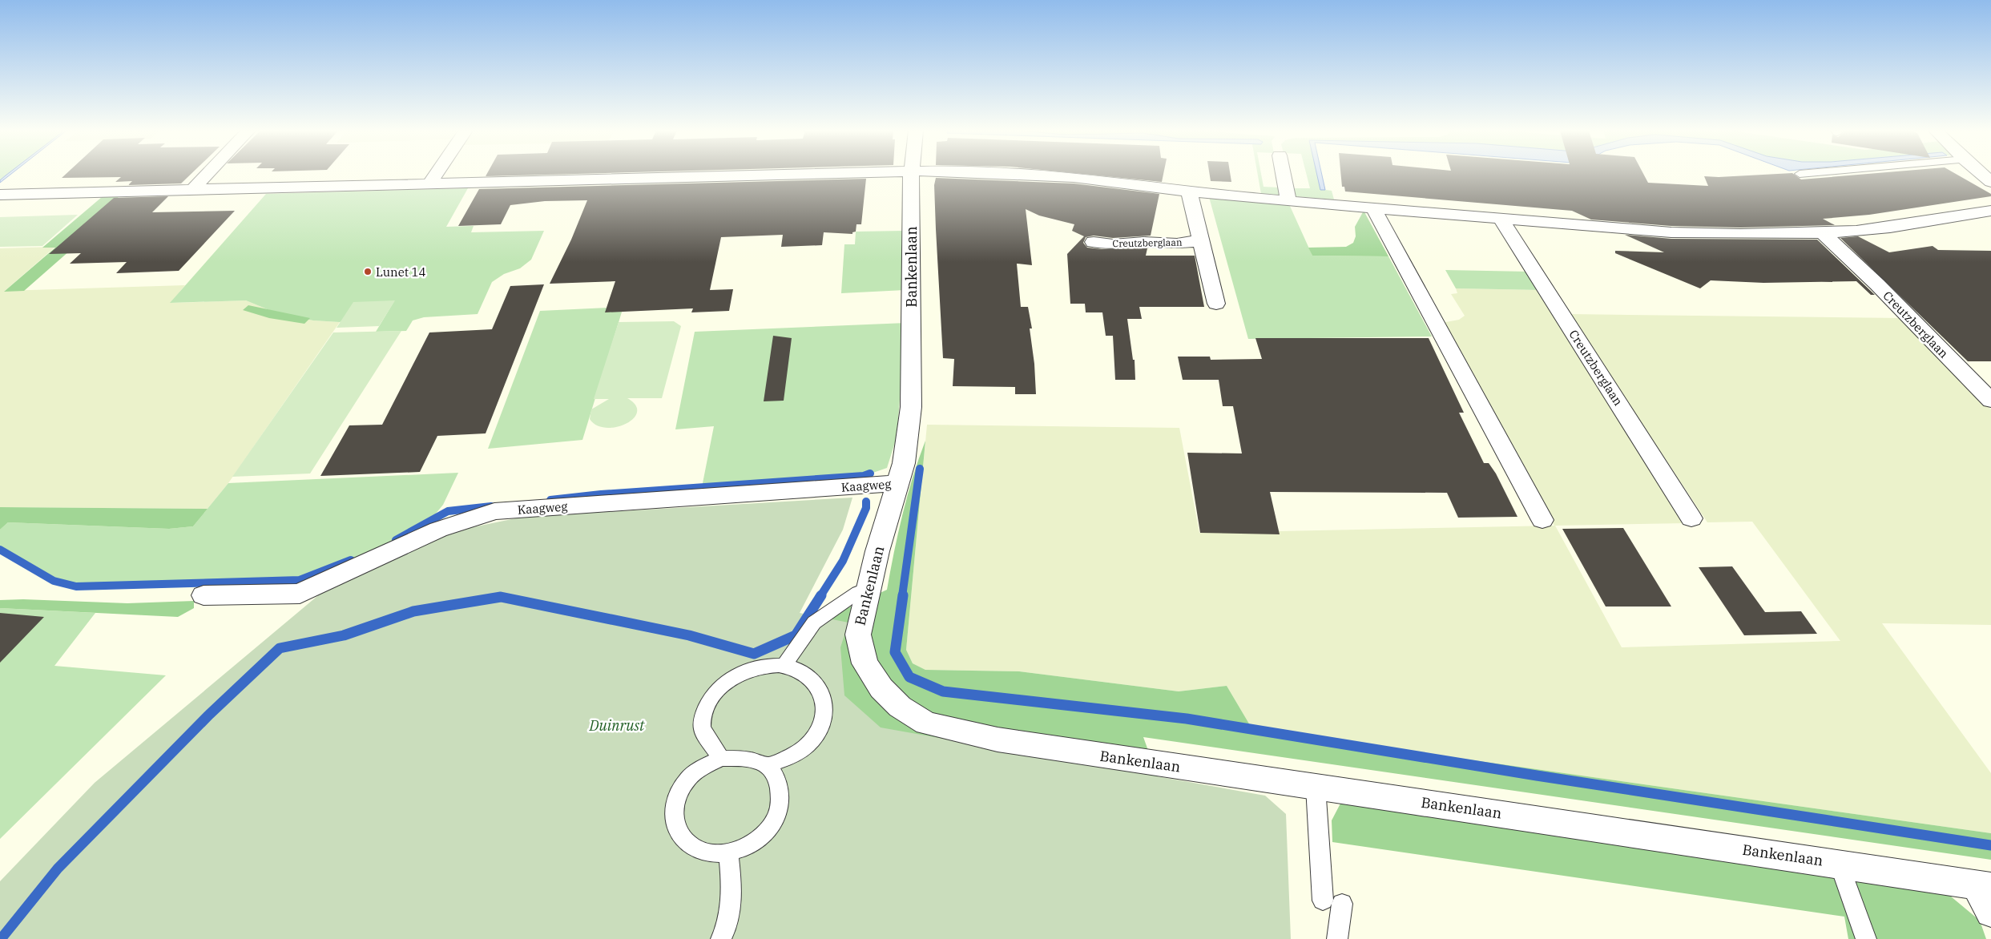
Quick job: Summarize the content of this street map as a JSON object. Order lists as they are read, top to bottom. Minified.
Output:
{"streets":{"street":["Creutzberglaan","Bankenlaan","Kaagweg"]},"crossings":[["Bankenlaan","Kaagweg"]],"parks":["Duinrust"],"places":["Lunet 14"]}
